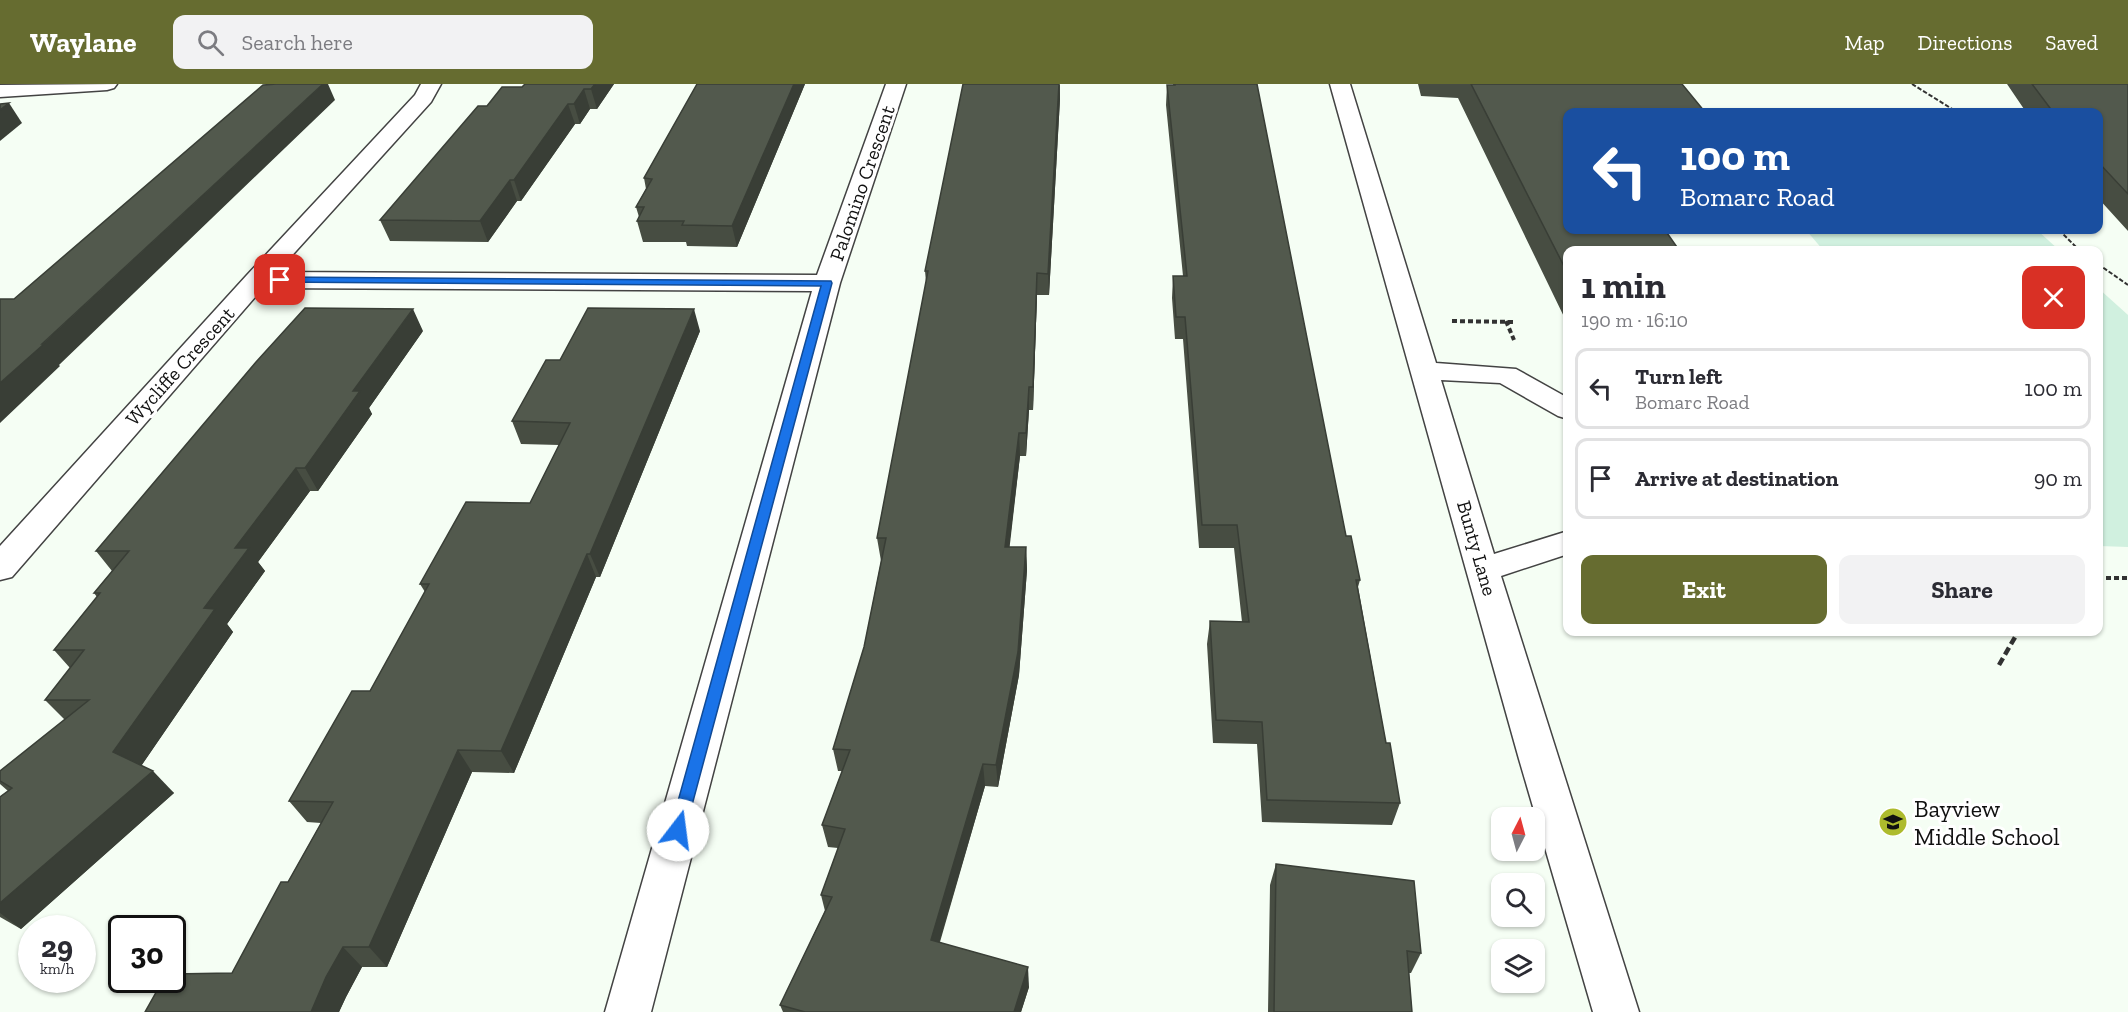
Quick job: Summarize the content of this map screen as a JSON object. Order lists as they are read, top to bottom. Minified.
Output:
{"streets":{"street":["Palomino Crescent","Wycliffe Crescent","Bunty Lane"]},"places":{"school or university":["Bayview Middle School"]},"north":"top","page":{"header":"Waylane","search":"Search here","nav":["Map","Directions","Saved"],"turn":["100 m","Bomarc Road"],"heading":["1 min","190 m · 16:10"],"list":[{"name":"Turn left","note":"Bomarc Road","value":"100 m"},{"name":"Arrive at destination","value":"90 m"}],"buttons":["Exit","Share"],"speed":"29 km/h","limit":"30"}}
